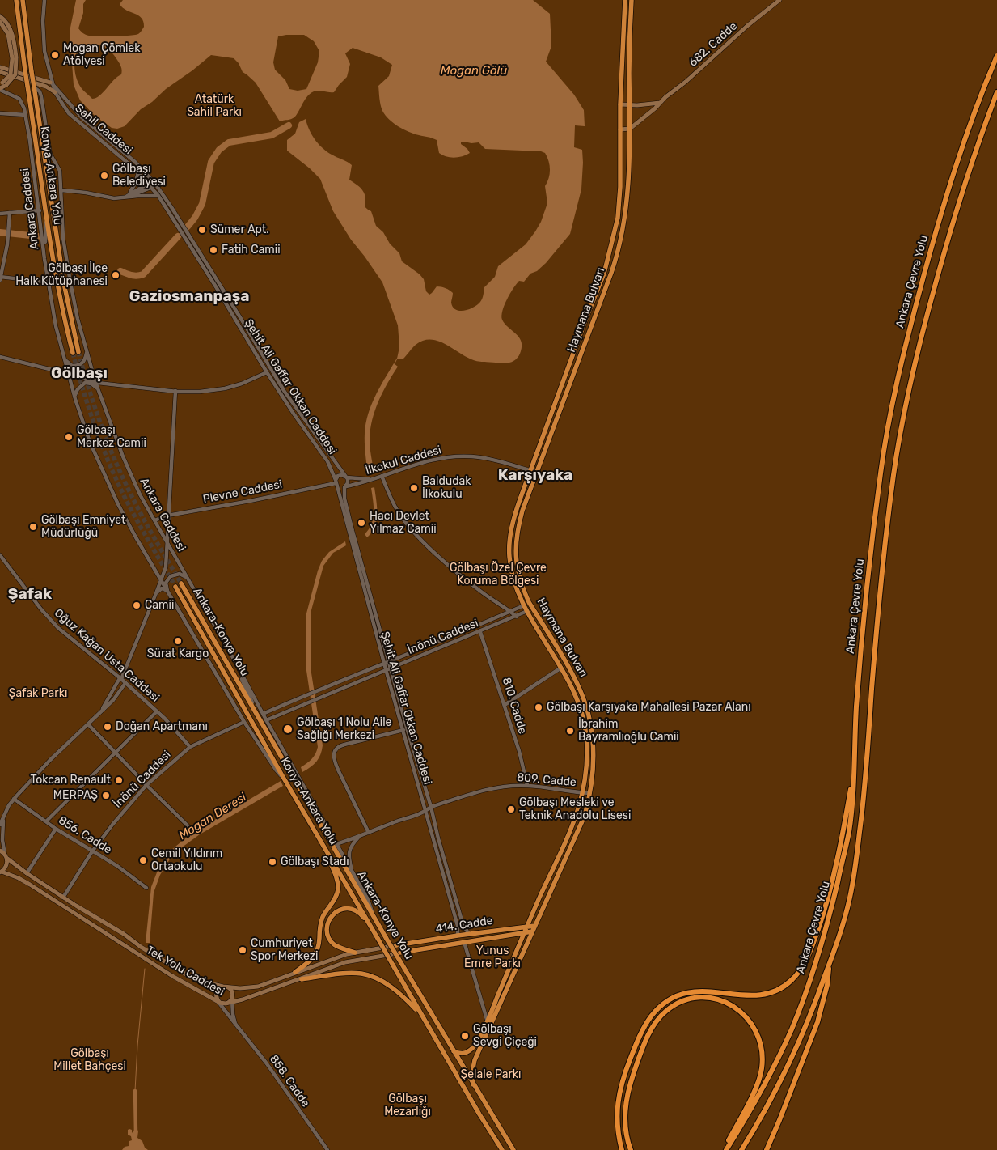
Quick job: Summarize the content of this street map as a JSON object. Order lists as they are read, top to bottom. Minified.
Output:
{"streets":{"highway":["Konya-Ankara Yolu","Ankara Çevre Yolu","Haymana Bulvarı","Ankara-Konya Yolu","414. Cadde"],"main road":["682. Cadde","Tek Yolu Caddesi"],"street":["Sahil Caddesi","Ankara Caddesi","Şehit Ali Gaffar Okkan Caddesi","İlkokul Caddesi","Plevne Caddesi","İnönü Caddesi","Oğuz Kağan Usta Caddesi","810. Cadde","809. Cadde","856. Cadde","858. Cadde"]},"crossings":[["682. Cadde","Haymana Bulvarı"],["Sahil Caddesi","Şehit Ali Gaffar Okkan Caddesi"],["Konya-Ankara Yolu","Ankara Caddesi"],["Ankara Caddesi","Plevne Caddesi"],["Ankara Caddesi","Ankara-Konya Yolu"],["Ankara Caddesi","İnönü Caddesi"],["Haymana Bulvarı","İlkokul Caddesi"],["Haymana Bulvarı","Ankara-Konya Yolu"],["Haymana Bulvarı","İnönü Caddesi"],["Haymana Bulvarı","809. Cadde"],["Haymana Bulvarı","414. Cadde"],["Şehit Ali Gaffar Okkan Caddesi","İlkokul Caddesi"],["Şehit Ali Gaffar Okkan Caddesi","Plevne Caddesi"],["Şehit Ali Gaffar Okkan Caddesi","İnönü Caddesi"],["Şehit Ali Gaffar Okkan Caddesi","809. Cadde"],["Şehit Ali Gaffar Okkan Caddesi","414. Cadde"],["İlkokul Caddesi","Plevne Caddesi"],["İnönü Caddesi","Oğuz Kağan Usta Caddesi"],["İnönü Caddesi","810. Cadde"],["İnönü Caddesi","856. Cadde"],["İnönü Caddesi","Tek Yolu Caddesi"],["810. Cadde","809. Cadde"],["414. Cadde","Tek Yolu Caddesi"],["Tek Yolu Caddesi","858. Cadde"]],"districts":["Gaziosmanpaşa","Gölbaşı","Karşıyaka","Şafak"],"water":["Mogan Gölü","Mogan Deresi"],"parks":["Atatürk Sahil Parkı","Gölbaşı Özel Çevre Koruma Bölgesi","Şafak Parkı","Yunus Emre Parkı","Gölbaşı Millet Bahçesi","Şelale Parkı","Gölbaşı Mezarlığı"],"places":["Mogan Çömlek Atölyesi","Gölbaşı Belediyesi","Sümer Apt.","Fatih Camii","Gölbaşı İlçe Halk Kütüphanesi","Gölbaşı Merkez Camii","Baldudak İlkokulu","Hacı Devlet Yılmaz Camii","Gölbaşı Emniyet Müdürlüğü","Camii","Sürat Kargo","Gölbaşı Karşıyaka Mahallesi Pazar Alanı","Doğan Apartmanı","Gölbaşı 1 Nolu Aile Sağlığı Merkezi","İbrahim Bayramlıoğlu Camii","Tokcan Renault","MERPAŞ","Gölbaşı Mesleki ve Teknik Anadolu Lisesi","Cemil Yıldırım Ortaokulu","Gölbaşı Stadı","Cumhuriyet Spor Merkezi","Gölbaşı Sevgi Çiçeği"]}
